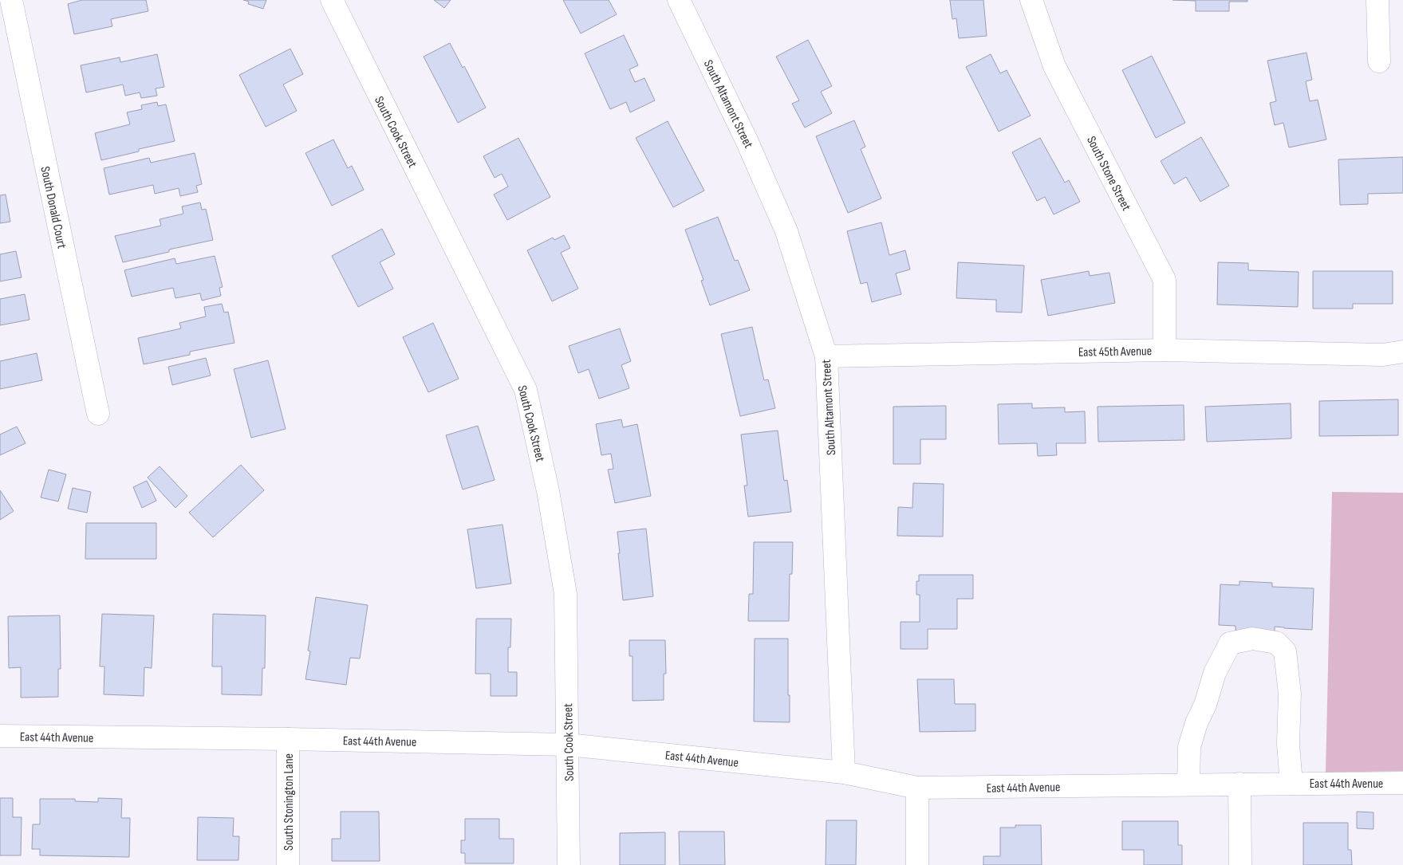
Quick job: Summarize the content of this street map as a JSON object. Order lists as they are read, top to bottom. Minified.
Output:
{"streets":{"street":["South Altamont Street","South Cook Street","South Stone Street","South Donald Court","East 45th Avenue","East 44th Avenue","South Stonington Lane"]},"crossings":[["South Altamont Street","East 45th Avenue"],["South Altamont Street","East 44th Avenue"],["South Cook Street","East 44th Avenue"],["South Stone Street","East 45th Avenue"],["East 44th Avenue","South Stonington Lane"]]}
